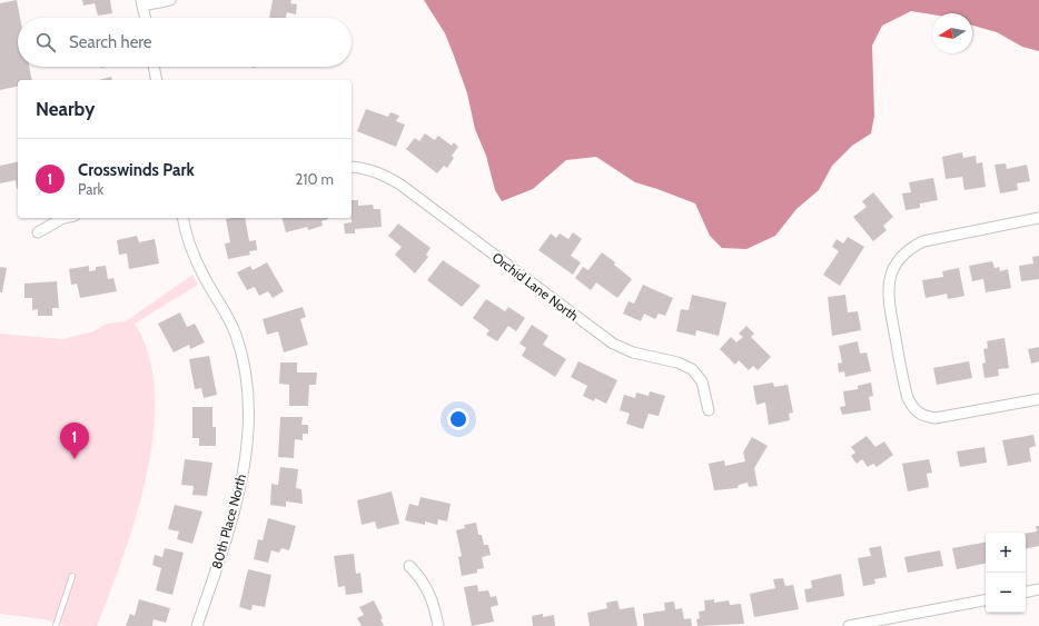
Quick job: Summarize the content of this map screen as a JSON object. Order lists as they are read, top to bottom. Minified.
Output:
{"streets":{"street":["Orchid Lane North","80th Place North"]},"north":"left","page":{"search":"Search here","heading":"Nearby","list":[{"mark":"1","name":"Crosswinds Park","note":"Park","value":"210 m"}],"pins":"1","map_buttons":["+","−"]}}
